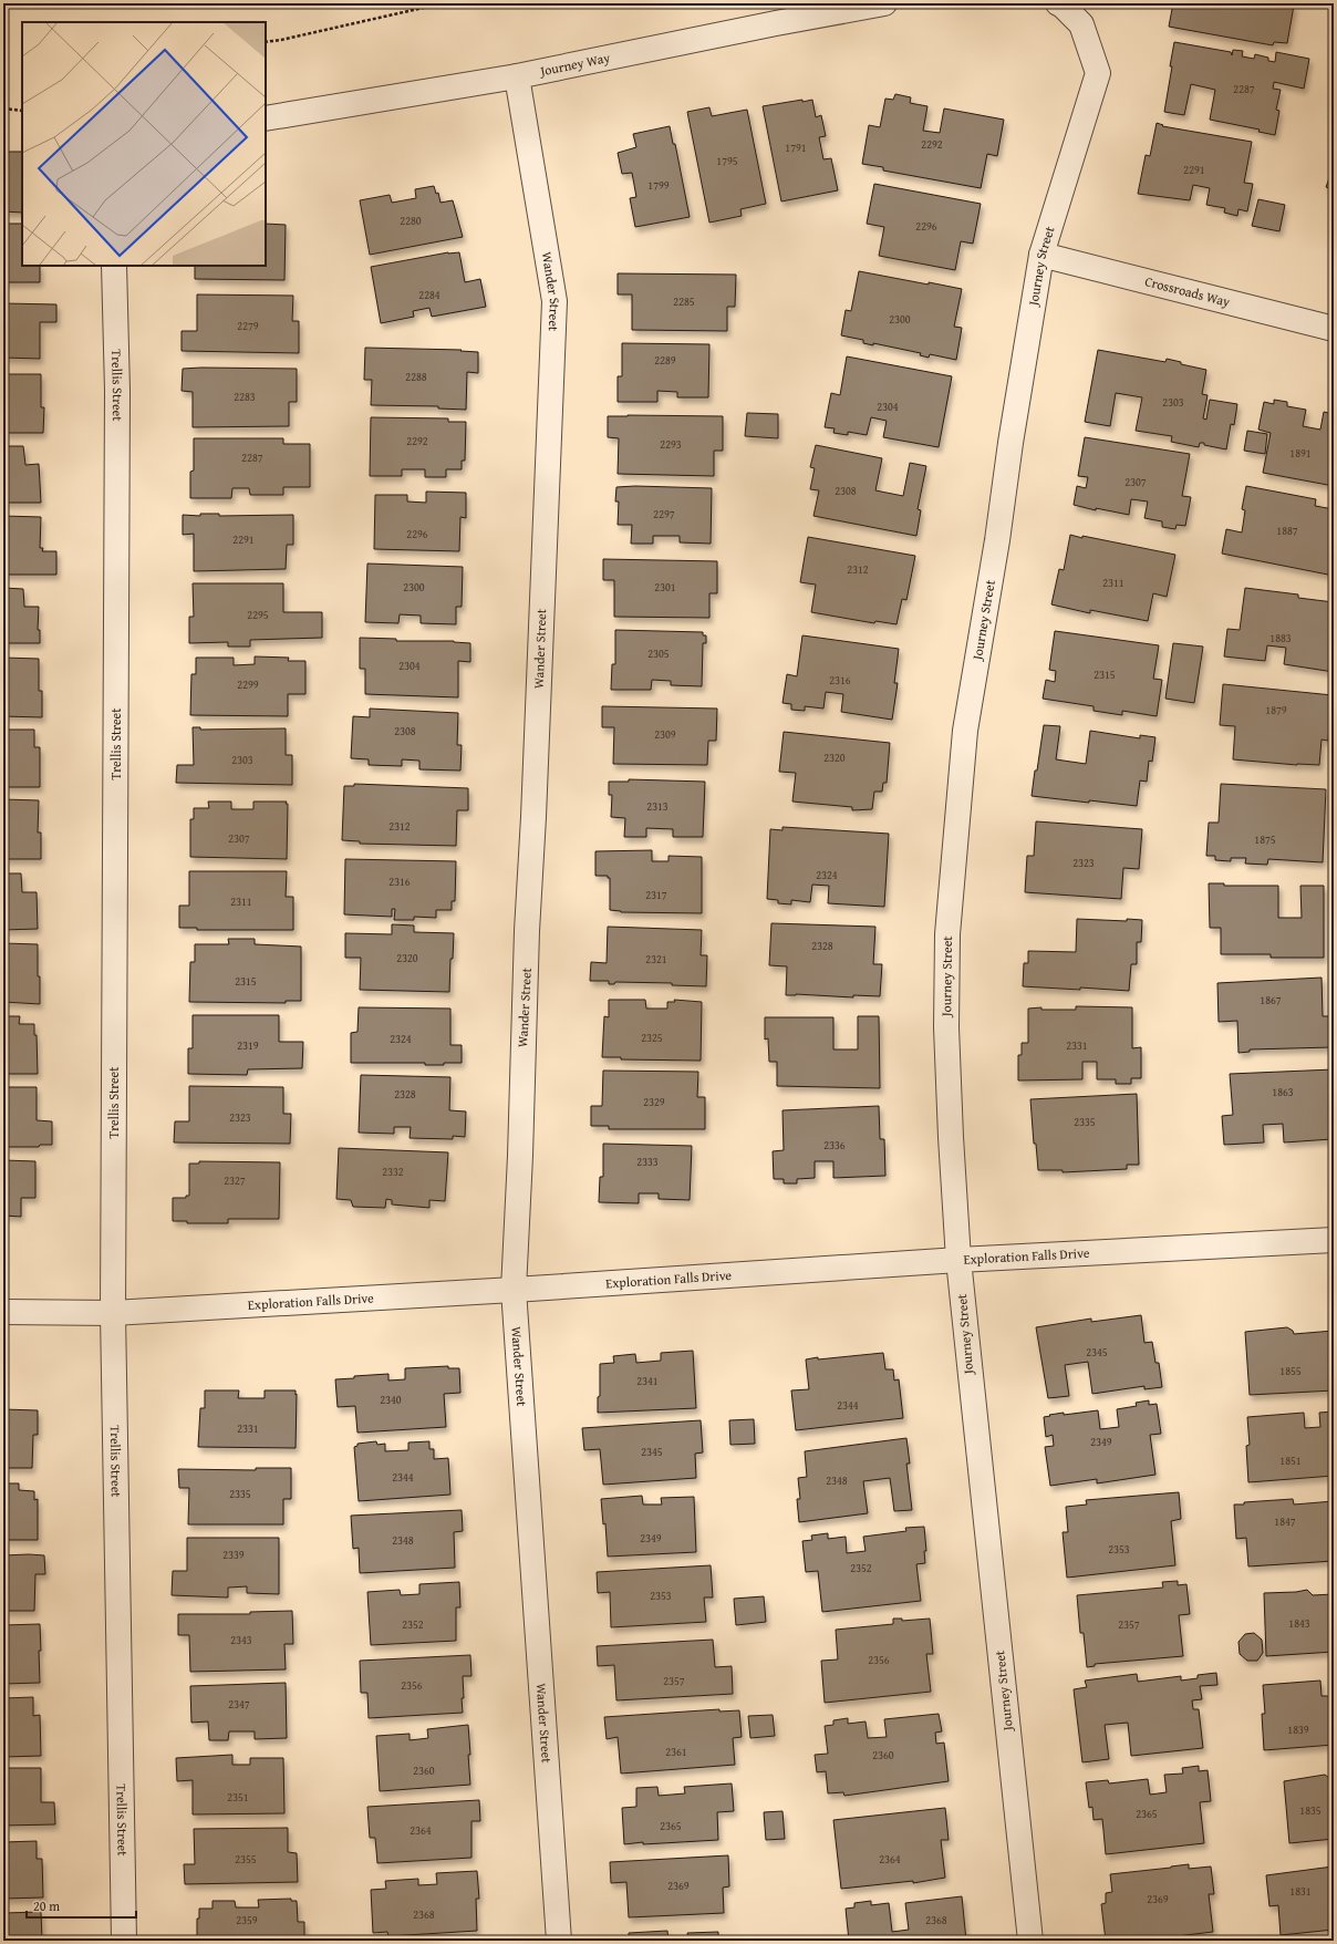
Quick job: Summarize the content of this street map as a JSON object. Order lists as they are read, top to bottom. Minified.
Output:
{"streets":{"street":["Journey Way","Journey Street","Wander Street","Crossroads Way","Trellis Street","Exploration Falls Drive"]},"crossings":[["Journey Way","Wander Street"],["Journey Street","Crossroads Way"],["Journey Street","Exploration Falls Drive"],["Wander Street","Exploration Falls Drive"],["Trellis Street","Exploration Falls Drive"]],"house_numbers":["2287","2292","1791","1795","2291","1799","2280","2296","2284","2285","2300","2279","2289","2288","2283","2303","2304","2292","2293","1891","2287","2307","2308","2297","1887","2296","2291","2312","2311","2300","2301","2295","1883","2305","2304","2315","2316","2299","1879","2308","2309","2320","2303","2313","2312","2307","1875","2323","2324","2316","2317","2311","2328","2320","2321","2315","1867","2325","2324","2319","2331","1863","2328","2329","2323","2335","2336","2333","2332","2327","2345","1855","2341","2340","2344","2331","2349","2345","1851","2344","2348","2335","1847","2349","2348","2353","2339","2352","2353","1843","2352","2357","2343","2356","2357","2356","2347","1839","2361","2360","2360","2351","1835","2365","2365","2364","2355","2364","2369","1831","2369","2368","2359","2368"],"scale_bar":"20 m"}
